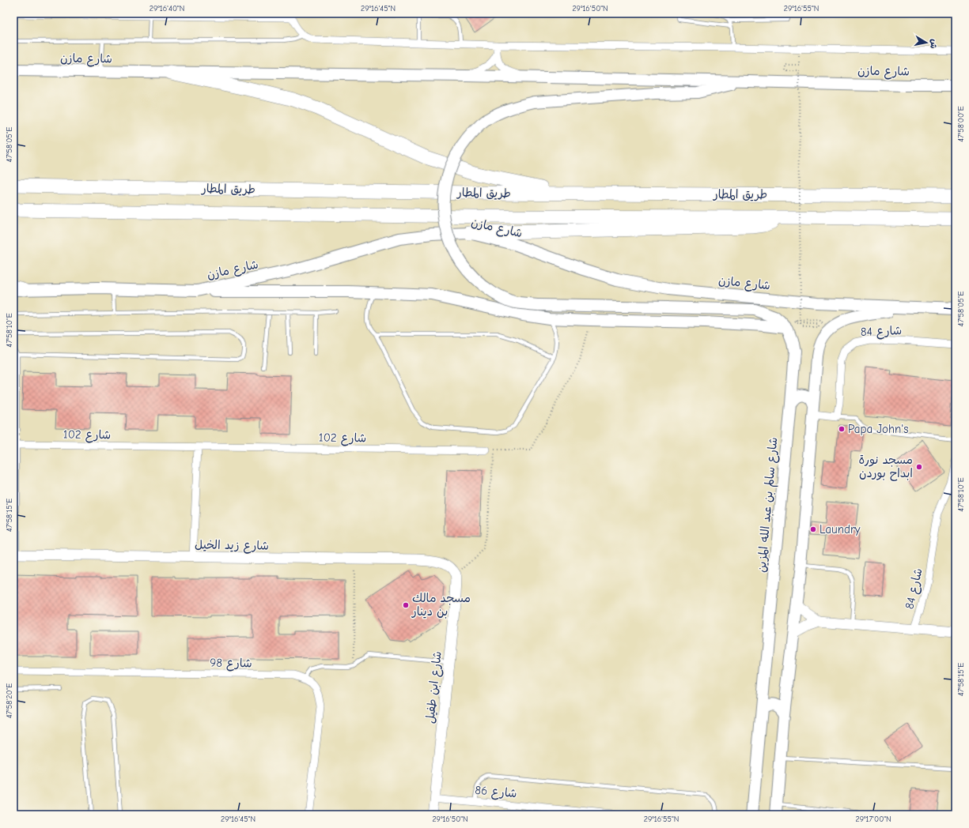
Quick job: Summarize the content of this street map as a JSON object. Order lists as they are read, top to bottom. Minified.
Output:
{"streets":{"highway":["طريق المطار"],"main road":["شارع مازن","شارع سالم بن عبد الله المزين"],"street":["شارع 84","شارع 102","شارع زيد الخيل","شارع 98","شارع ابن طفيل","شارع 86"]},"crossings":[["شارع زيد الخيل","شارع ابن طفيل"],["شارع ابن طفيل","شارع 86"]],"places":["Papa John's","مسجد نورة ابداح بوردن","Laundry","مسجد مالك بن دينار"],"north":"right","coordinates":["29°16'40\"N","29°16'45\"N","29°16'50\"N","29°16'55\"N","47°58'00\"E","47°58'05\"E","47°58'10\"E","47°58'15\"E","47°58'20\"E","29°17'00\"N"]}
